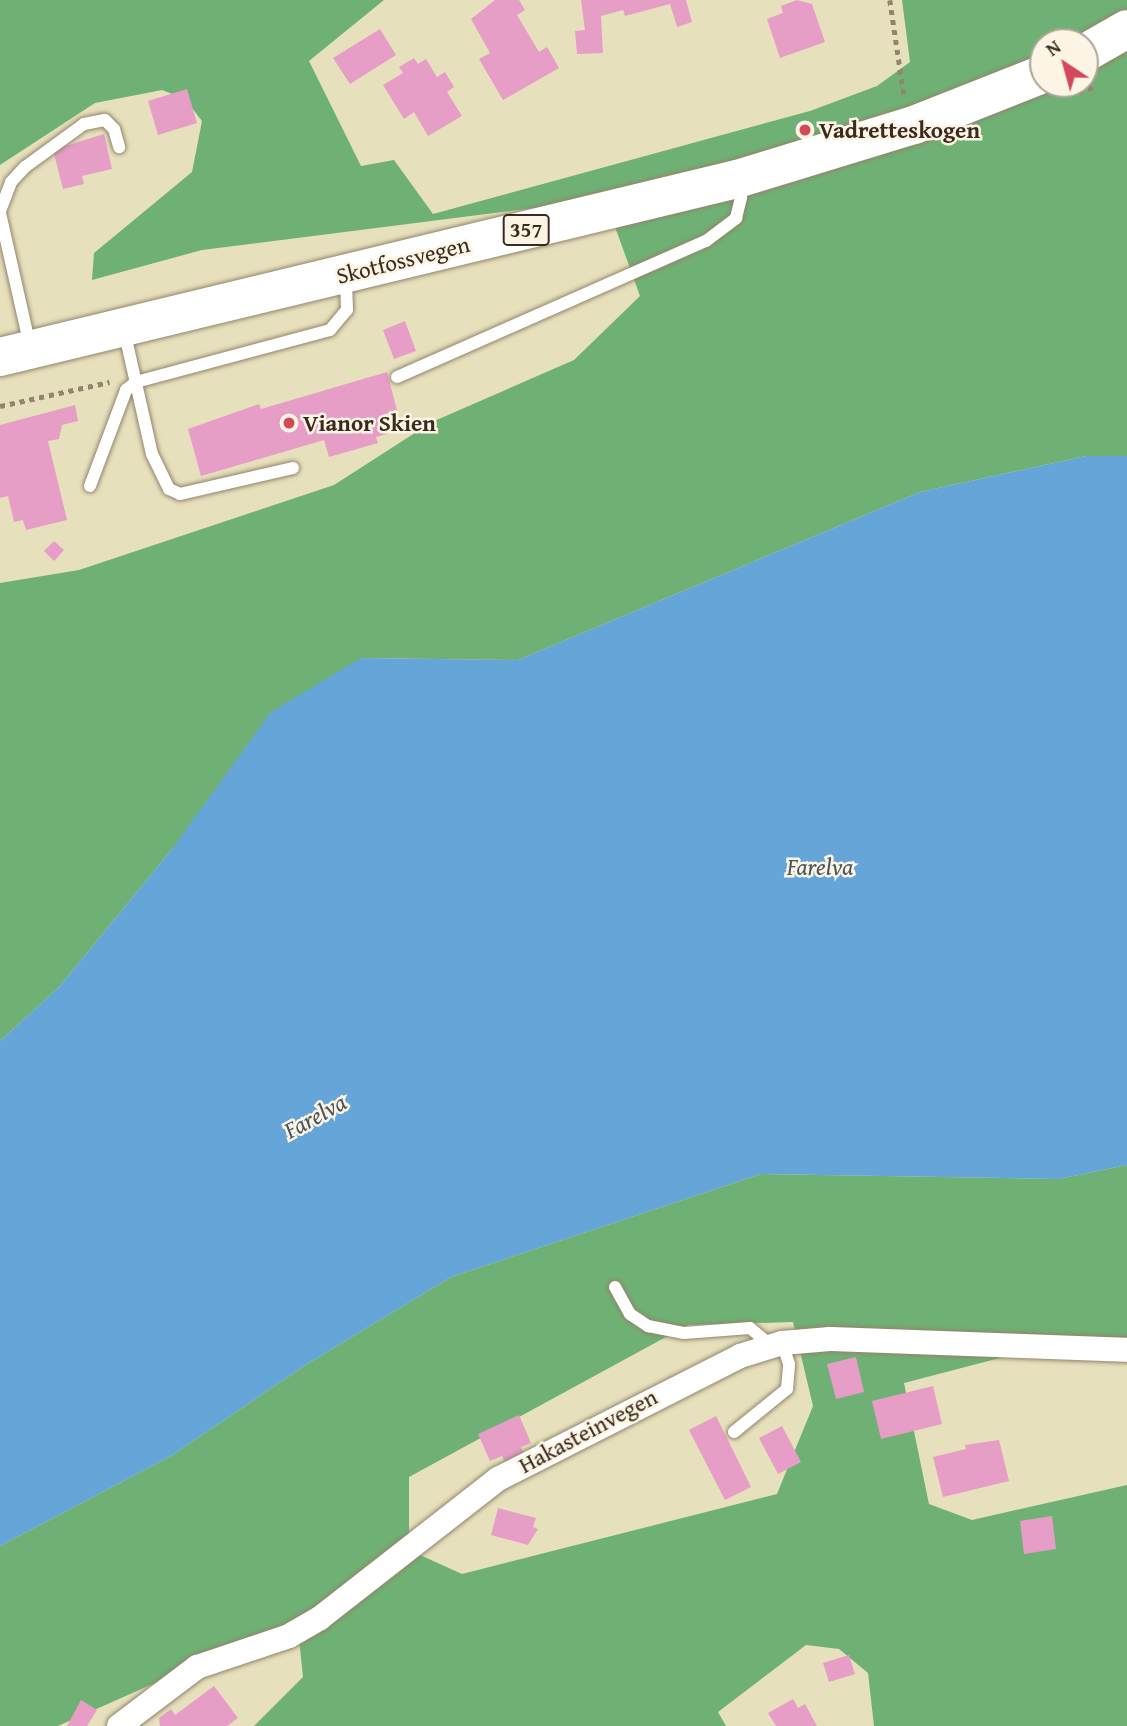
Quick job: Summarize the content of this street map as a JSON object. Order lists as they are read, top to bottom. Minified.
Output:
{"streets":{"main road":["357","Skotfossvegen"],"street":["Hakasteinvegen"]},"water":["Farelva"],"places":["Vadretteskogen","Vianor Skien"],"north":"top left"}
